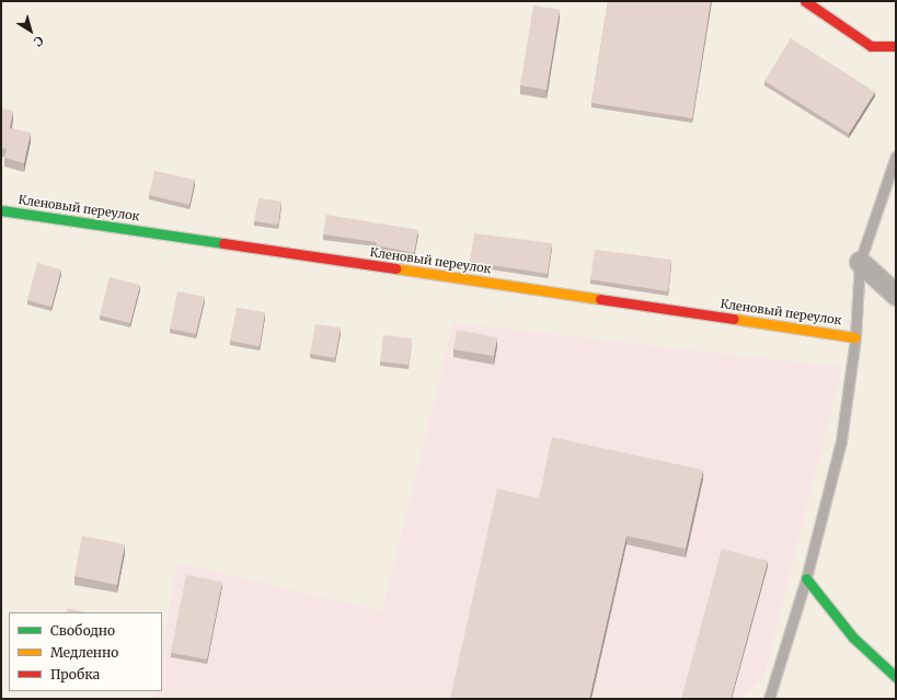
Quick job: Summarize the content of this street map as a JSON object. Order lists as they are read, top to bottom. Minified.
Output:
{"streets":{"street":["Кленовый переулок"]},"legend":["Свободно","Медленно","Пробка"],"north":"bottom right"}
